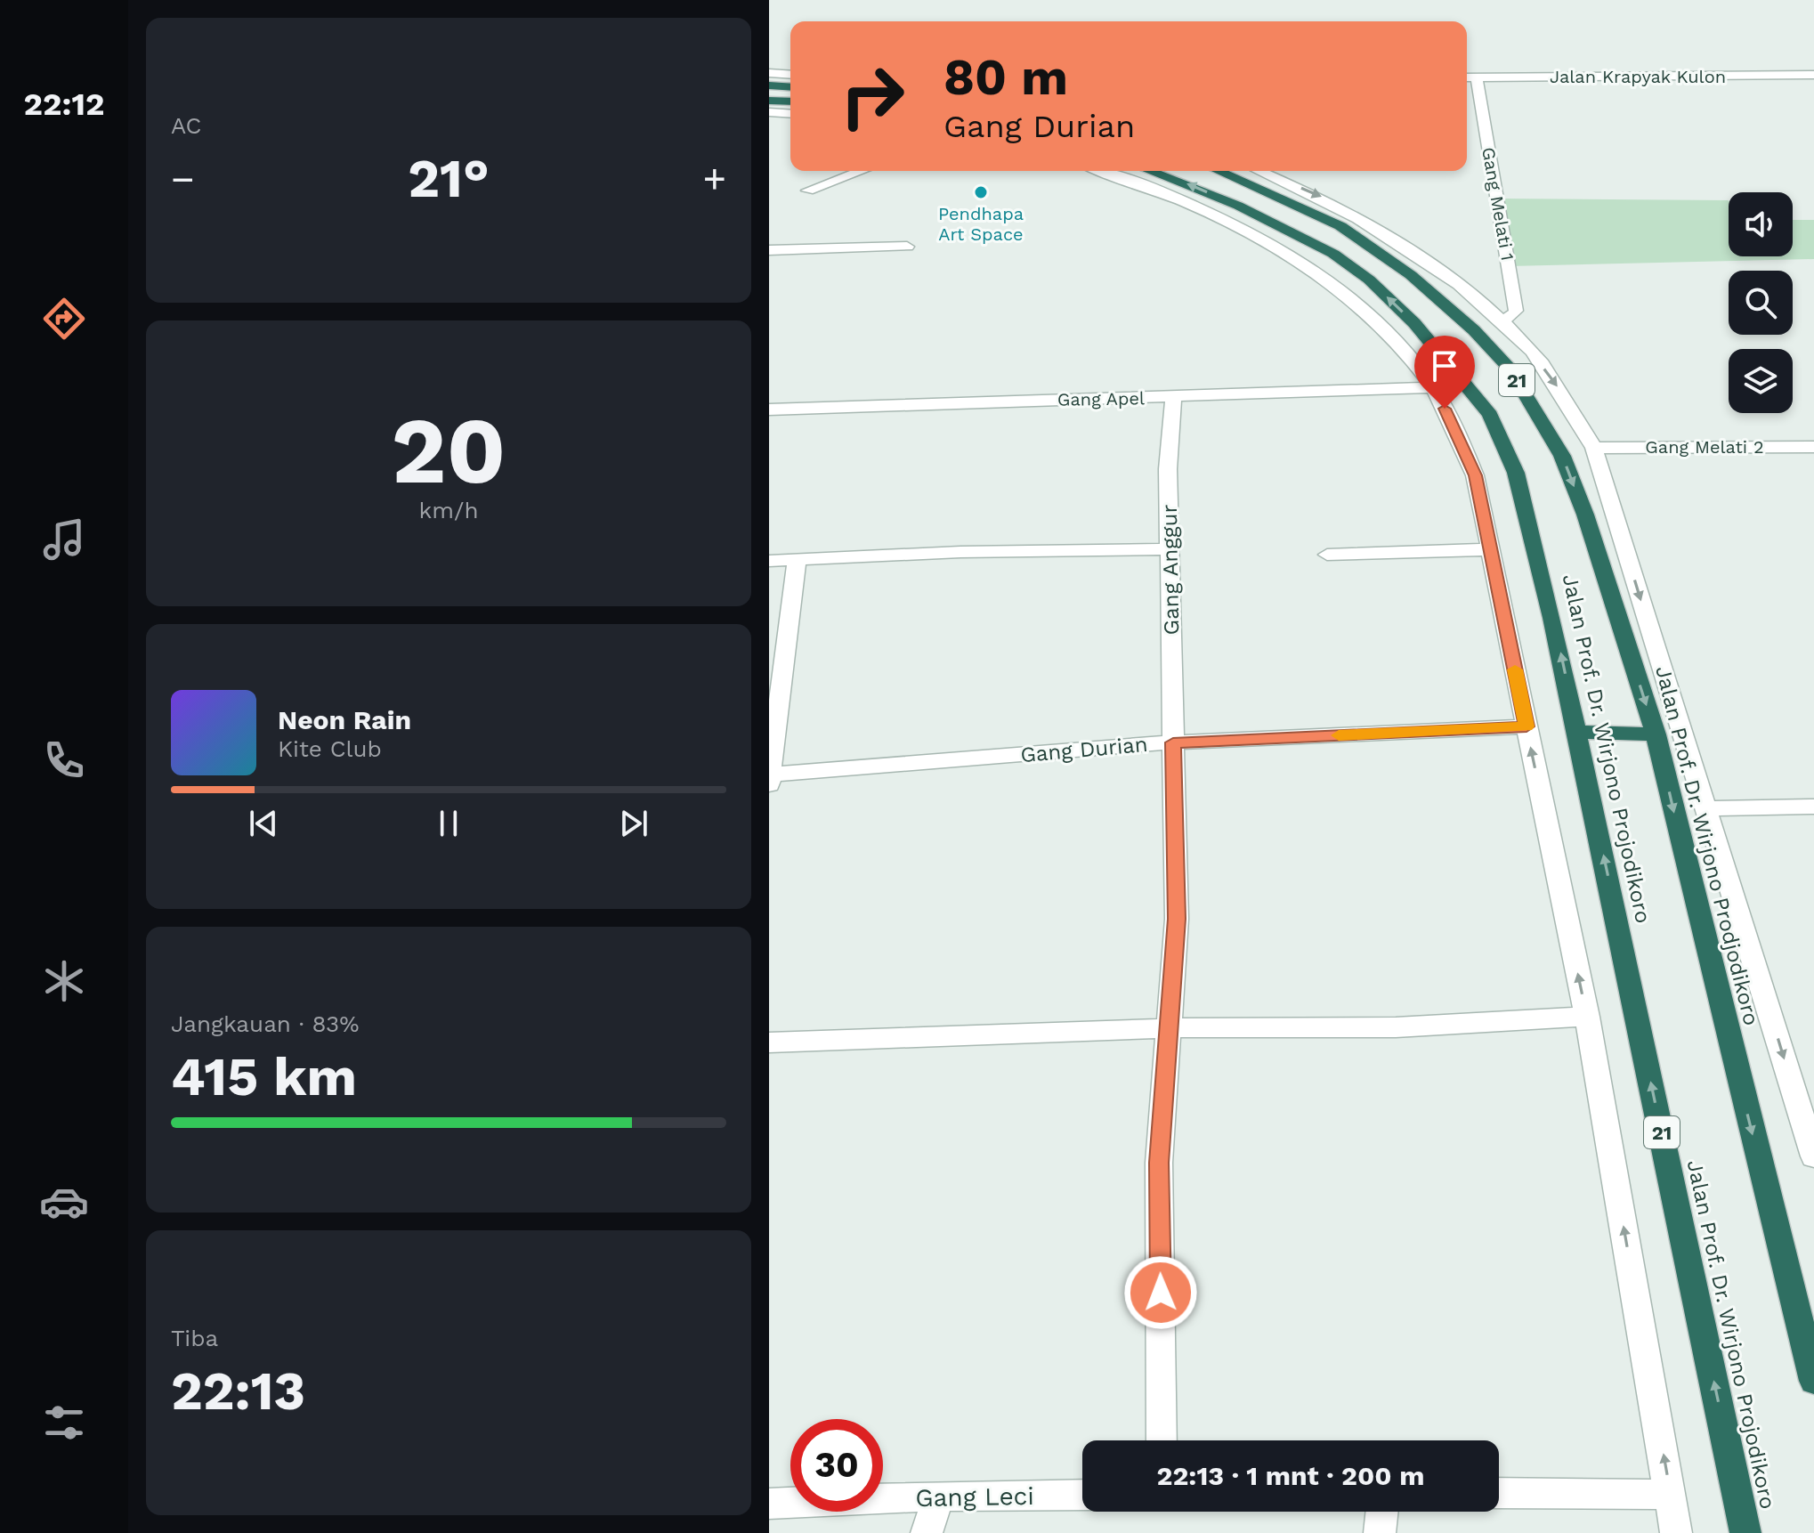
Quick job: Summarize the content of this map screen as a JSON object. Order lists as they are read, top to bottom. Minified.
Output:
{"streets":{"highway":["21","Jalan Prof. Dr. Wirjono Projodikoro","Jalan Prof. Dr. Wirjono Prodjodikoro"],"street":["Jalan Krapyak Kulon","Gang Melati 1","Gang Apel","Gang Melati 2","Gang Anggur","Gang Durian","Gang Leci"]},"crossings":[["Jalan Krapyak Kulon","Gang Melati 1"],["Gang Apel","Gang Anggur"],["Gang Anggur","Gang Durian"]],"one_way":["Jalan Prof. Dr. Wirjono Projodikoro","Jalan Prof. Dr. Wirjono Prodjodikoro"],"places":["Pendhapa Art Space"],"page":{"tabs":"22:12","tile":["AC",["20","km/h"],["Jangkauan · 83%","415 km"],["Tiba","22:13"]],"turn":["80 m","Gang Durian"],"heat":["−","21°","+"],"song":["Neon Rain","Kite Club"],"limit":"30","trip":"22:13 · 1 mnt · 200 m"}}
